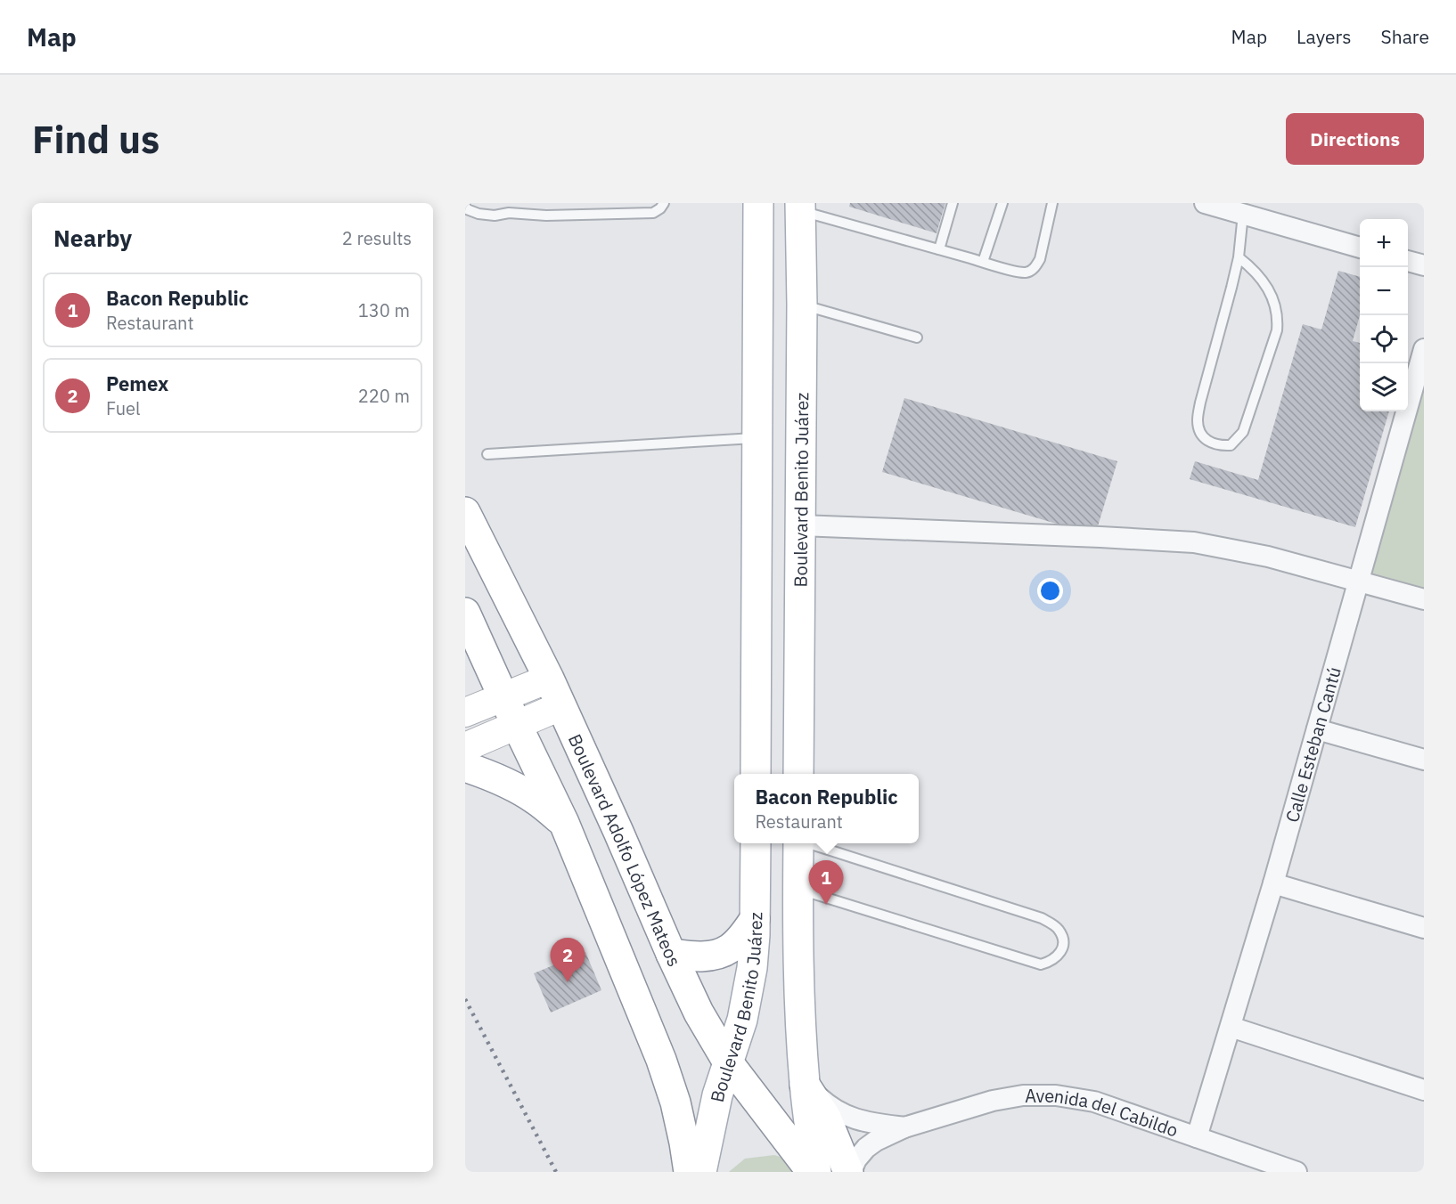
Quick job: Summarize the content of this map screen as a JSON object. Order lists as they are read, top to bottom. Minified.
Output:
{"streets":{"main road":["Boulevard Benito Juárez","Boulevard Adolfo López Mateos"],"street":["Calle Esteban Cantú","Avenida del Cabildo"]},"crossings":[["Boulevard Benito Juárez","Boulevard Adolfo López Mateos"],["Calle Esteban Cantú","Avenida del Cabildo"]],"page":{"header":"Map","nav":["Map","Layers","Share"],"buttons":"Directions","title":"Find us","heading":["Nearby","2 results"],"map_buttons":["+","−"],"list":[{"mark":"1","name":"Bacon Republic","note":"Restaurant","value":"130 m"},{"mark":"2","name":"Pemex","note":"Fuel","value":"220 m"}],"popup":["Bacon Republic","Restaurant"],"pins":["1","2"]}}
